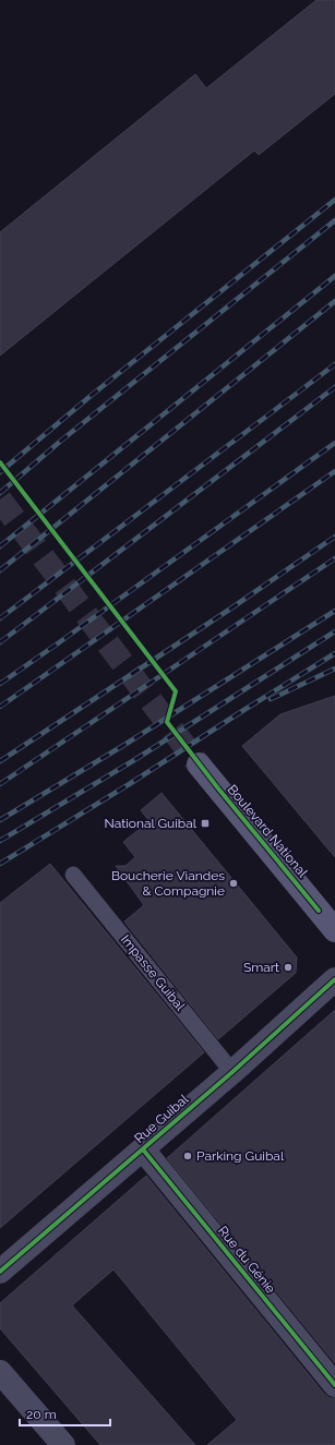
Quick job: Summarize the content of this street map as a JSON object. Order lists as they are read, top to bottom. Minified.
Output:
{"streets":{"street":["Boulevard National","Rue Guibal","Rue du Génie"],"lane":["Impasse Guibal"]},"crossings":[["Impasse Guibal","Rue Guibal"],["Rue Guibal","Rue du Génie"]],"places":{"transit":["National Guibal"],"other":["Boucherie Viandes & Compagnie","Smart","Parking Guibal"]},"scale_bar":"20 m"}
